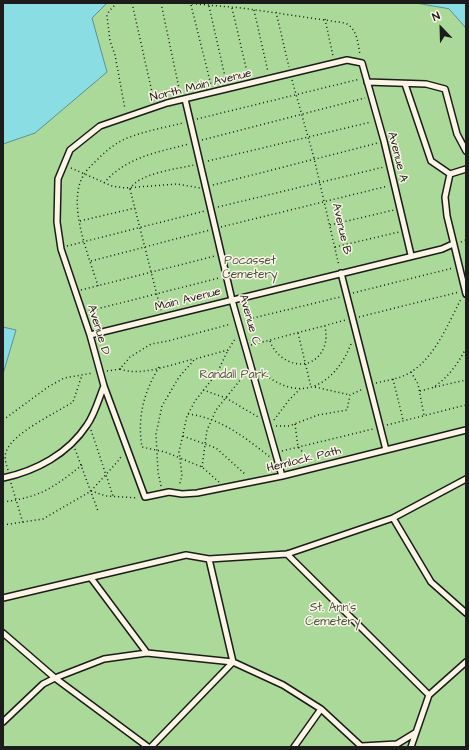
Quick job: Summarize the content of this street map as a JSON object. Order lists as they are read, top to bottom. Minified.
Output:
{"streets":{"lane":["North Main Avenue","Avenue A","Avenue B","Main Avenue","Avenue C","Avenue D","Hemlock Path"]},"crossings":[["North Main Avenue","Avenue A"],["North Main Avenue","Avenue B"],["North Main Avenue","Avenue C"],["North Main Avenue","Avenue D"],["Avenue A","Main Avenue"],["Avenue B","Main Avenue"],["Avenue B","Hemlock Path"],["Main Avenue","Avenue C"],["Main Avenue","Avenue D"],["Avenue C","Hemlock Path"],["Avenue D","Hemlock Path"]],"parks":["Pocasset Cemetery","Randall Park","St. Ann's Cemetery"],"north":"top left"}
